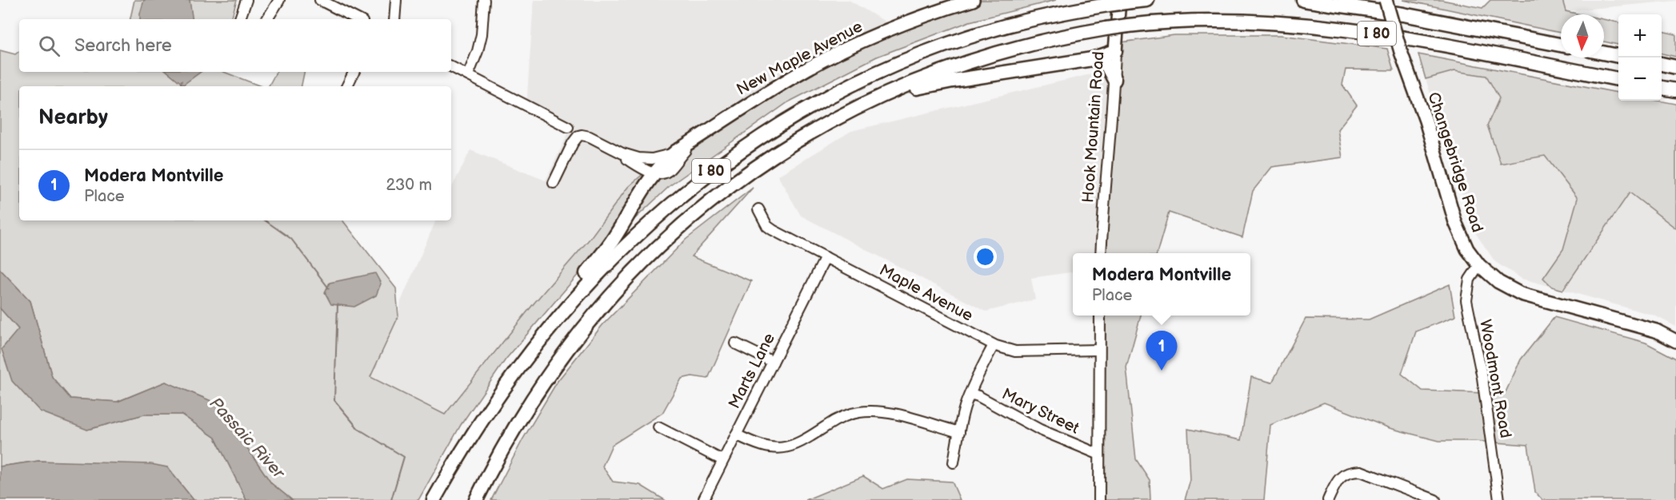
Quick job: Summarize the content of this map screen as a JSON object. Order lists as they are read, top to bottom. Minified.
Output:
{"streets":{"highway":["I 80"],"main road":["New Maple Avenue","Hook Mountain Road","Changebridge Road"],"street":["Maple Avenue","Marts Lane","Woodmont Road","Mary Street"]},"crossings":[["I 80","Hook Mountain Road"],["Changebridge Road","Woodmont Road"],["Maple Avenue","Marts Lane"]],"water":["Passaic River"],"north":"bottom","page":{"map_buttons":["+","−"],"search":"Search here","heading":"Nearby","list":[{"mark":"1","name":"Modera Montville","note":"Place","value":"230 m"}],"popup":["Modera Montville","Place"],"pins":"1"}}
